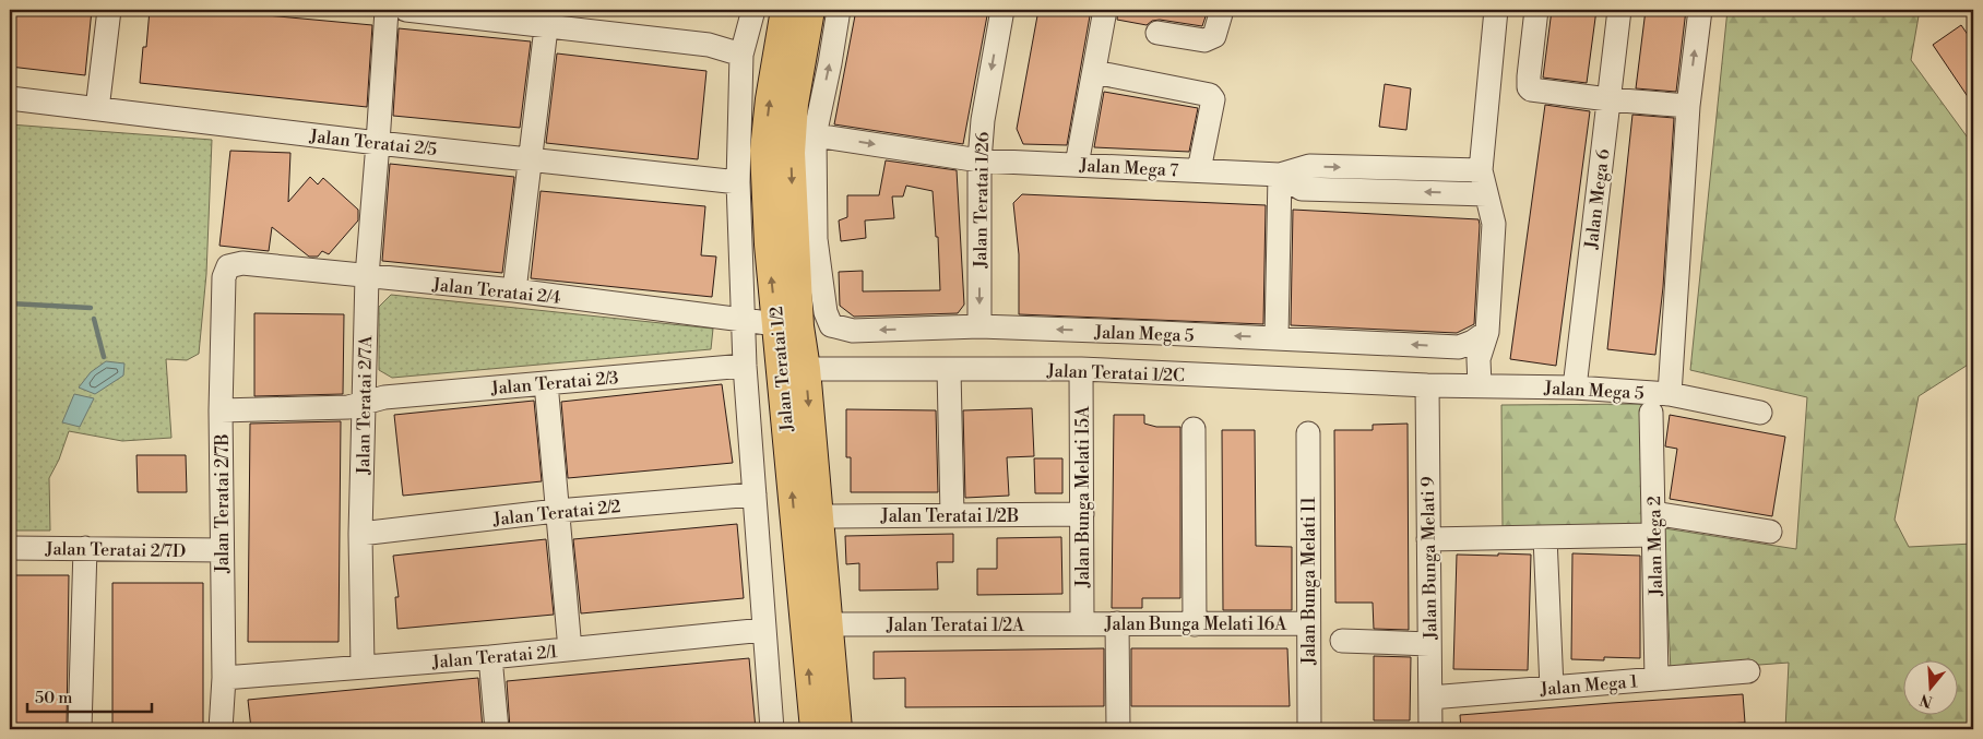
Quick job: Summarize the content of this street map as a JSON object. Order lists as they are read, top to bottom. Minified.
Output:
{"streets":{"main road":["Jalan Teratai 1/2"],"street":["Jalan Teratai 2/5","Jalan Mega 7","Jalan Mega 6","Jalan Teratai 1/26","Jalan Teratai 2/4","Jalan Mega 5","Jalan Teratai 1/2C","Jalan Teratai 2/3","Jalan Teratai 2/7A","Jalan Bunga Melati 15A","Jalan Teratai 2/7B","Jalan Teratai 2/2","Jalan Teratai 1/2B","Jalan Mega 2","Jalan Teratai 2/7D","Jalan Bunga Melati 9","Jalan Bunga Melati 11","Jalan Bunga Melati 16A","Jalan Teratai 1/2A","Jalan Teratai 2/1","Jalan Mega 1"]},"crossings":[["Jalan Teratai 2/5","Jalan Teratai 1/2"],["Jalan Teratai 2/5","Jalan Teratai 2/7A"],["Jalan Mega 7","Jalan Teratai 1/26"],["Jalan Mega 7","Jalan Teratai 1/2"],["Jalan Mega 6","Jalan Mega 5"],["Jalan Teratai 1/26","Jalan Mega 5"],["Jalan Teratai 2/4","Jalan Teratai 1/2"],["Jalan Teratai 2/4","Jalan Teratai 2/7A"],["Jalan Teratai 2/4","Jalan Teratai 2/7B"],["Jalan Mega 5","Jalan Teratai 1/2"],["Jalan Mega 5","Jalan Teratai 1/2C"],["Jalan Mega 5","Jalan Bunga Melati 9"],["Jalan Teratai 1/2","Jalan Teratai 1/2C"],["Jalan Teratai 1/2","Jalan Teratai 2/3"],["Jalan Teratai 1/2","Jalan Teratai 2/2"],["Jalan Teratai 1/2","Jalan Teratai 1/2B"],["Jalan Teratai 1/2","Jalan Teratai 1/2A"],["Jalan Teratai 1/2","Jalan Teratai 2/1"],["Jalan Teratai 1/2C","Jalan Bunga Melati 15A"],["Jalan Teratai 1/2C","Jalan Bunga Melati 9"],["Jalan Teratai 2/3","Jalan Teratai 2/7A"],["Jalan Teratai 2/3","Jalan Teratai 2/7B"],["Jalan Teratai 2/7A","Jalan Teratai 2/2"],["Jalan Teratai 2/7A","Jalan Teratai 2/1"],["Jalan Bunga Melati 15A","Jalan Teratai 1/2B"],["Jalan Bunga Melati 15A","Jalan Bunga Melati 16A"],["Jalan Bunga Melati 15A","Jalan Teratai 1/2A"],["Jalan Teratai 2/7B","Jalan Teratai 2/7D"],["Jalan Teratai 2/7B","Jalan Teratai 2/1"],["Jalan Mega 2","Jalan Mega 1"],["Jalan Bunga Melati 9","Jalan Mega 1"],["Jalan Bunga Melati 11","Jalan Bunga Melati 16A"],["Jalan Bunga Melati 16A","Jalan Teratai 1/2A"]],"one_way":["Jalan Mega 5"],"scale_bar":"50 m","north":"bottom"}
